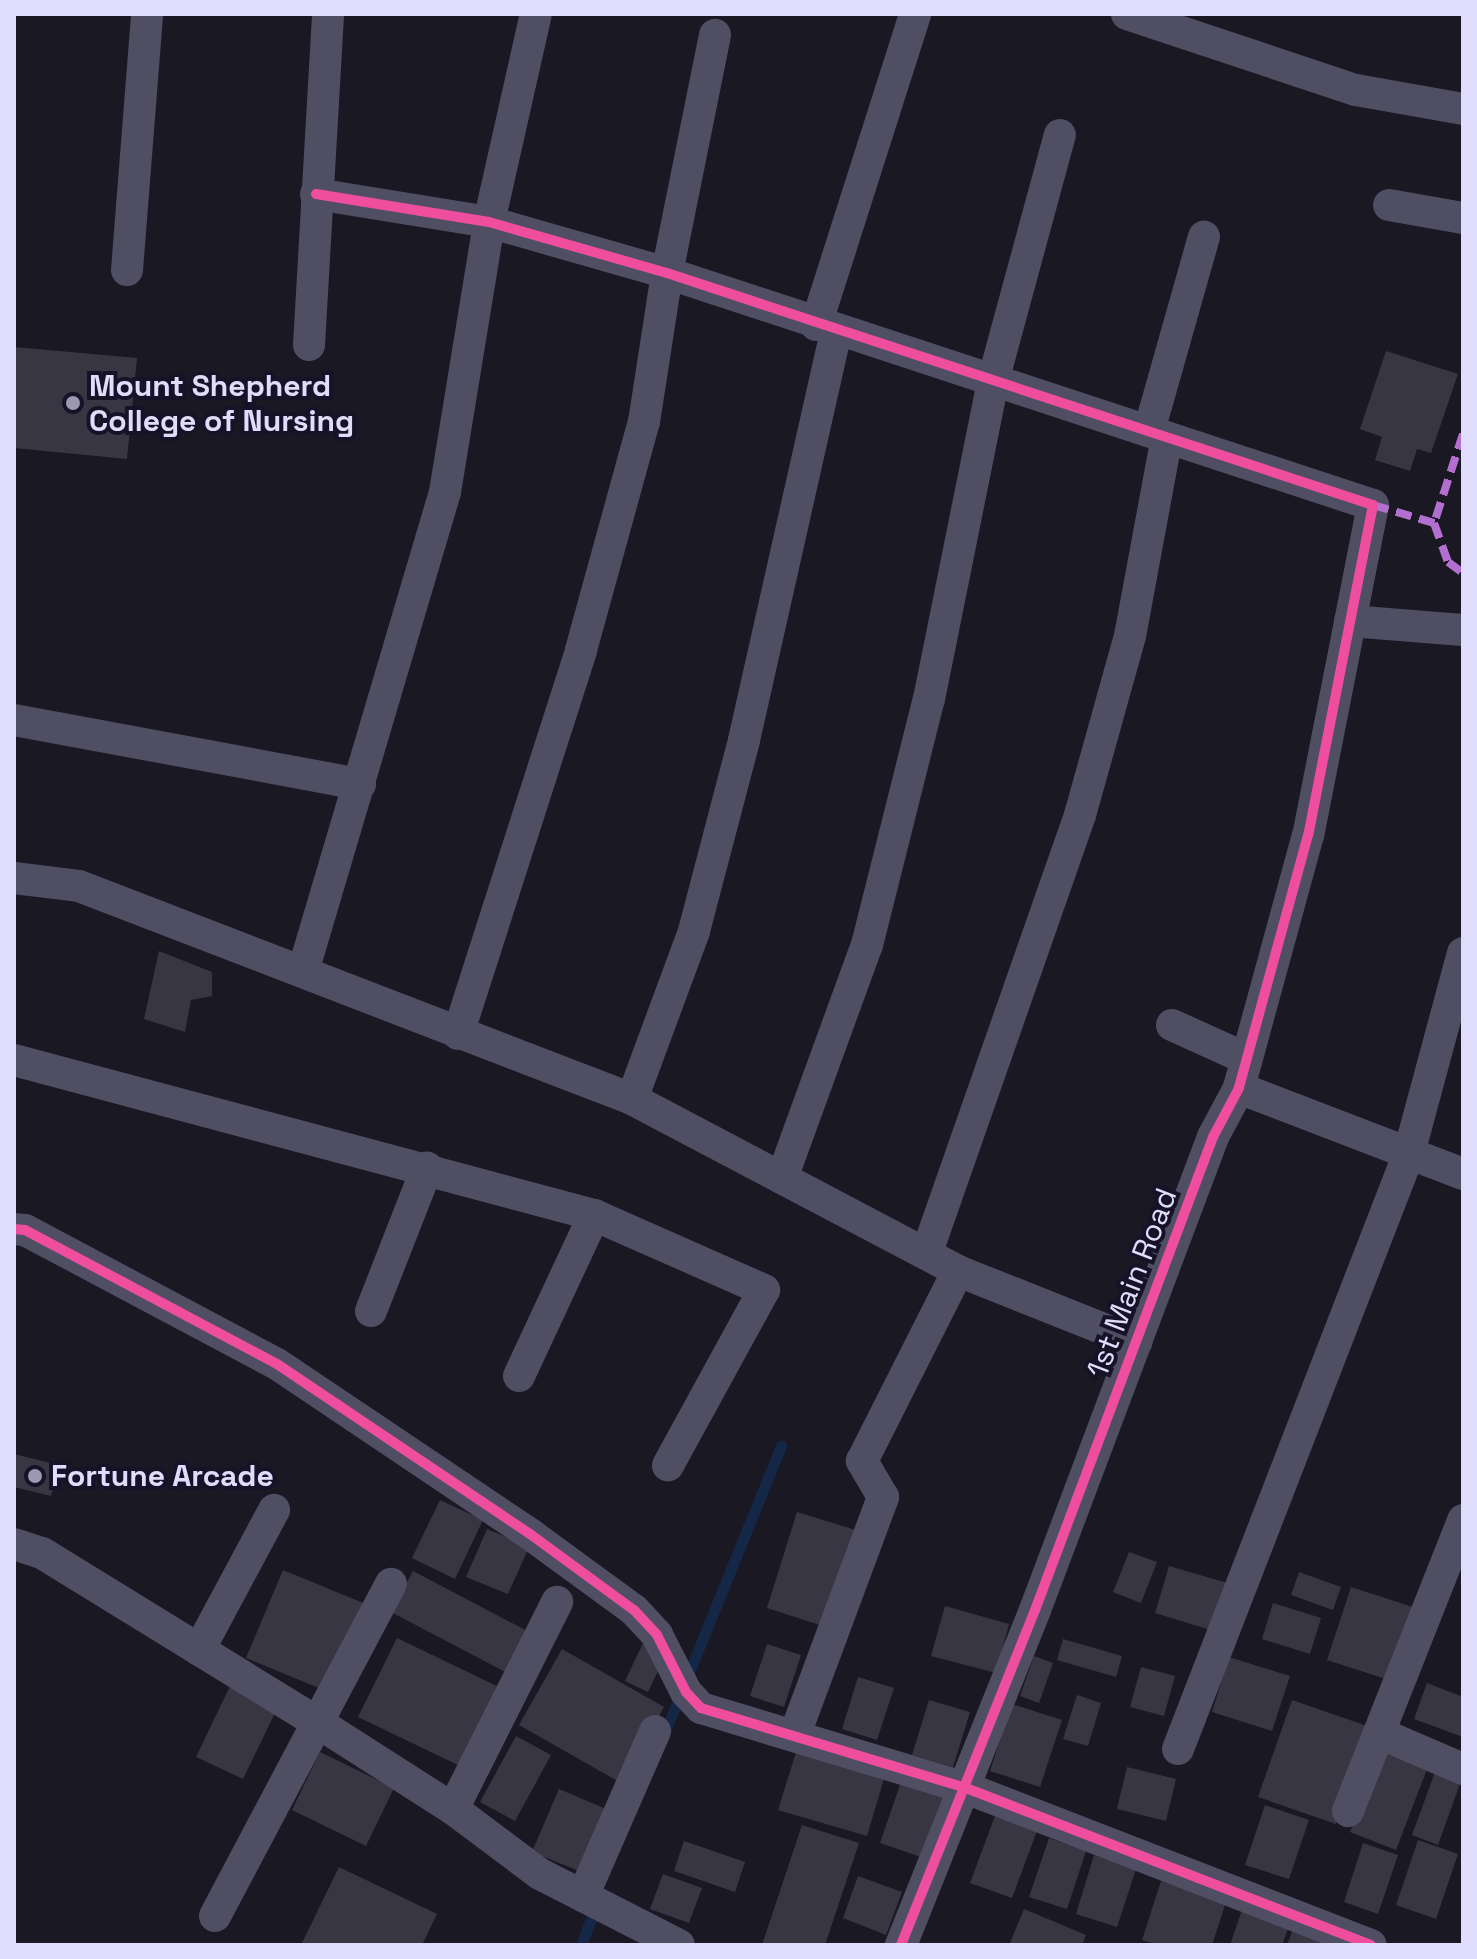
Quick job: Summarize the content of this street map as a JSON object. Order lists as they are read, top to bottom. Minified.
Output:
{"streets":{"street":["1st Main Road"]},"places":["Mount Shepherd College of Nursing","Fortune Arcade"]}
